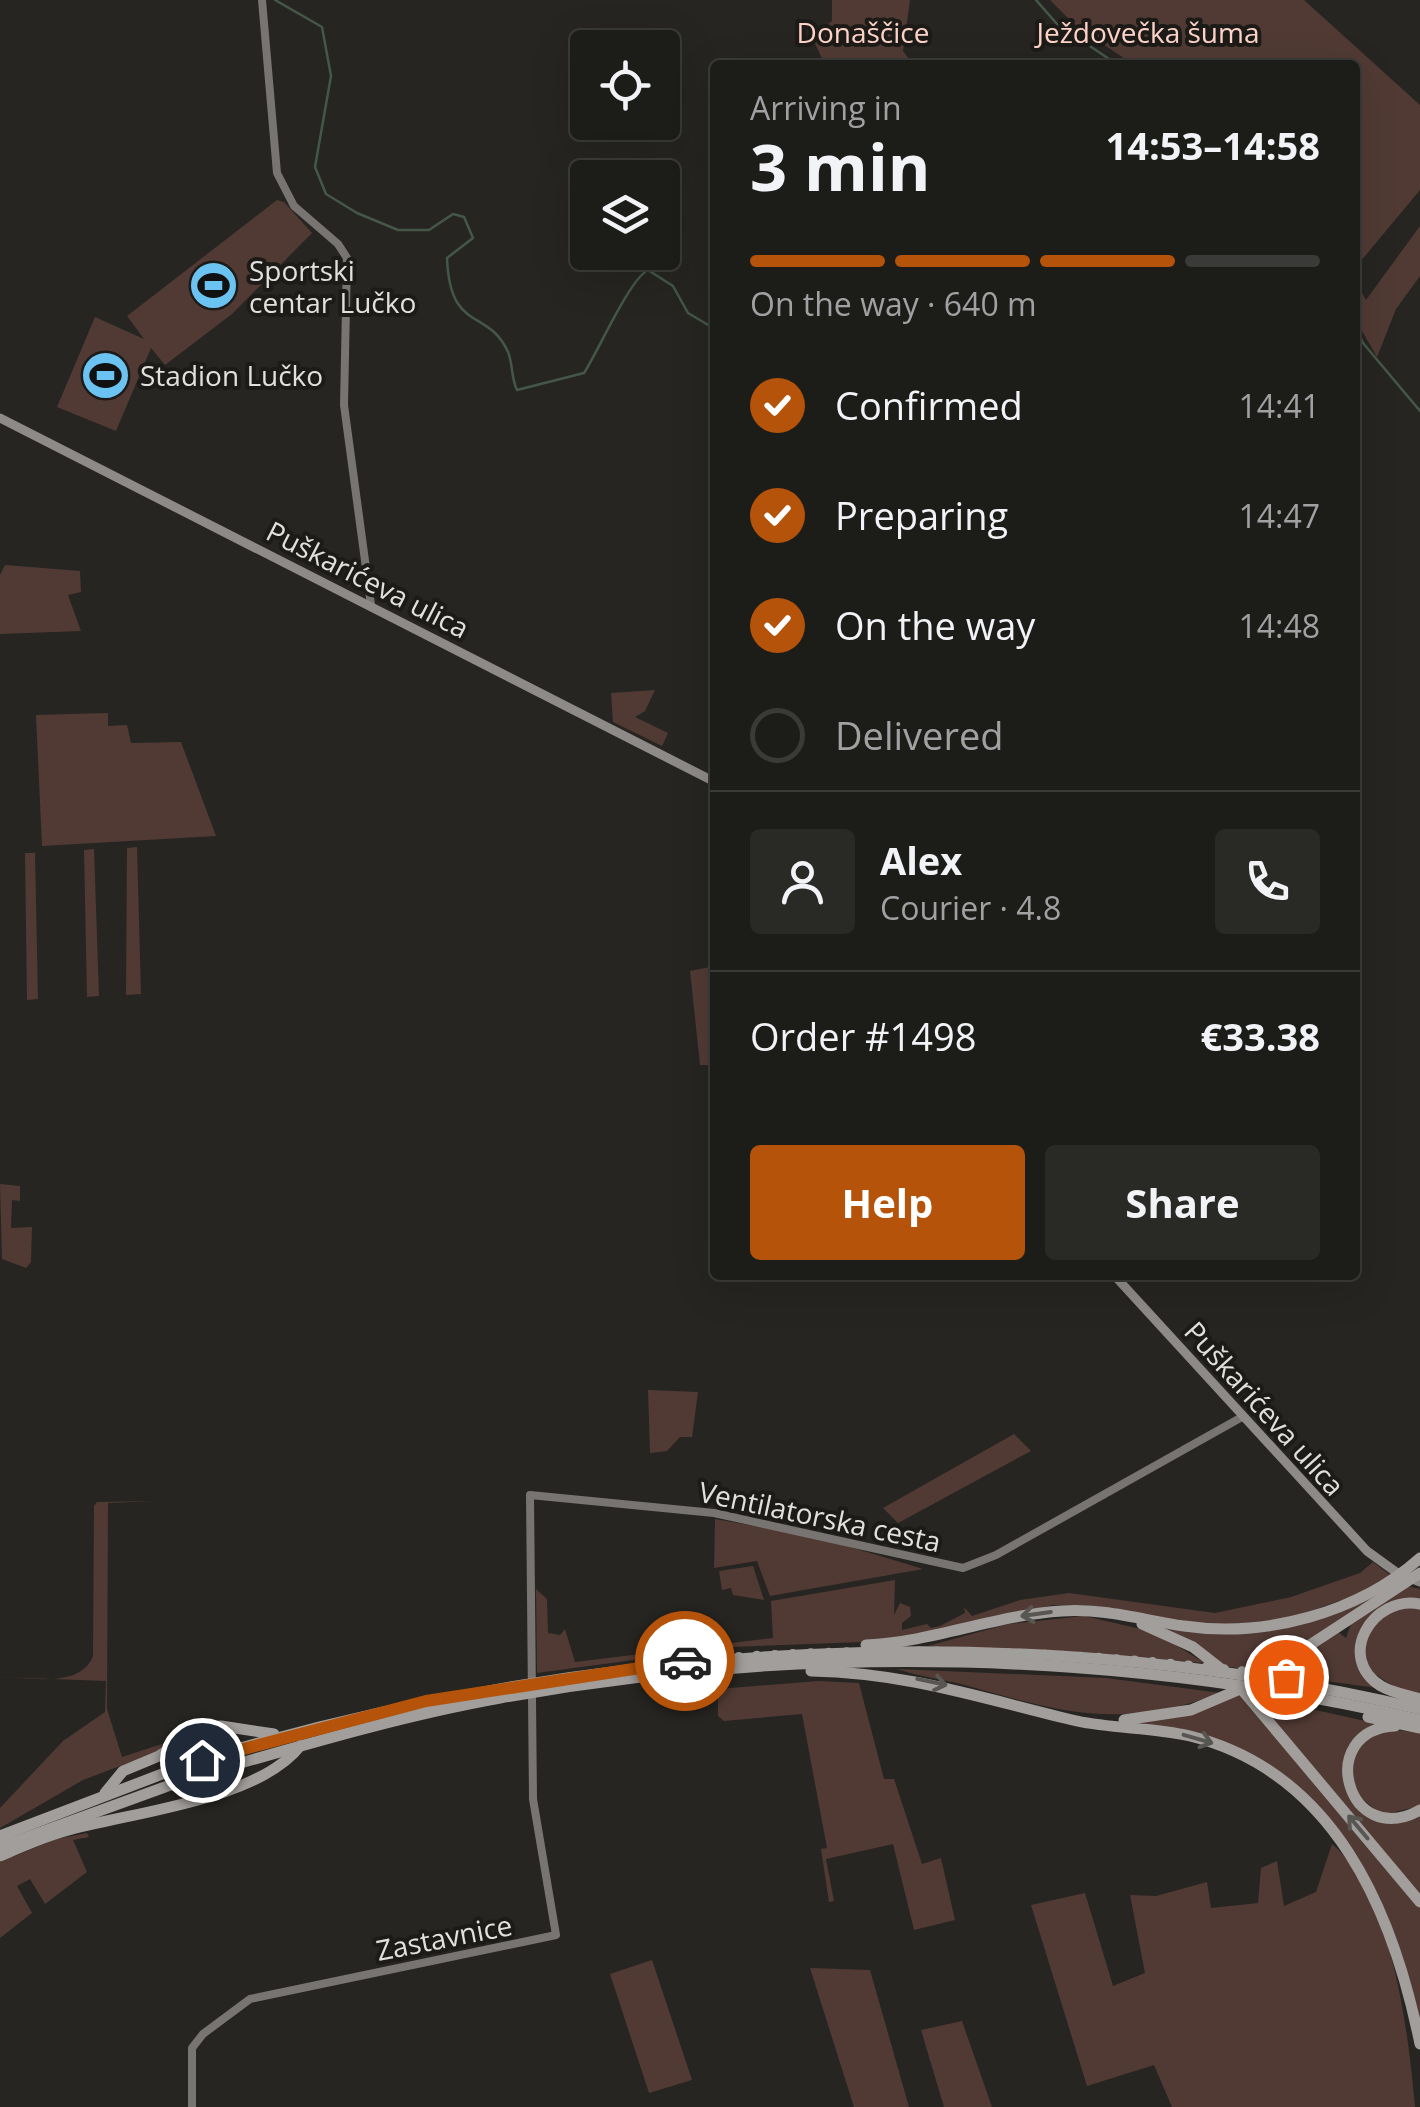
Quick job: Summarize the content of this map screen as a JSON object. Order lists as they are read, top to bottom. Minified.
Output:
{"streets":{"main road":["Puškarićeva ulica","Ventilatorska cesta","Zastavnice"]},"crossings":[["Puškarićeva ulica","Ventilatorska cesta"],["Ventilatorska cesta","Zastavnice"]],"parks":["Donaščice","Ježdovečka šuma"],"places":{"sports":["Sportski centar Lučko","Stadion Lučko"]},"page":{"heading":["3 min","Arriving in","14:53–14:58"],"panel":["Alex","Courier · 4.8","Order #1498","€33.38"],"bar":"On the way · 640 m","list":[["Confirmed","14:41"],["Preparing","14:47"],["On the way","14:48"],"Delivered"],"buttons":["Help","Share"]}}
